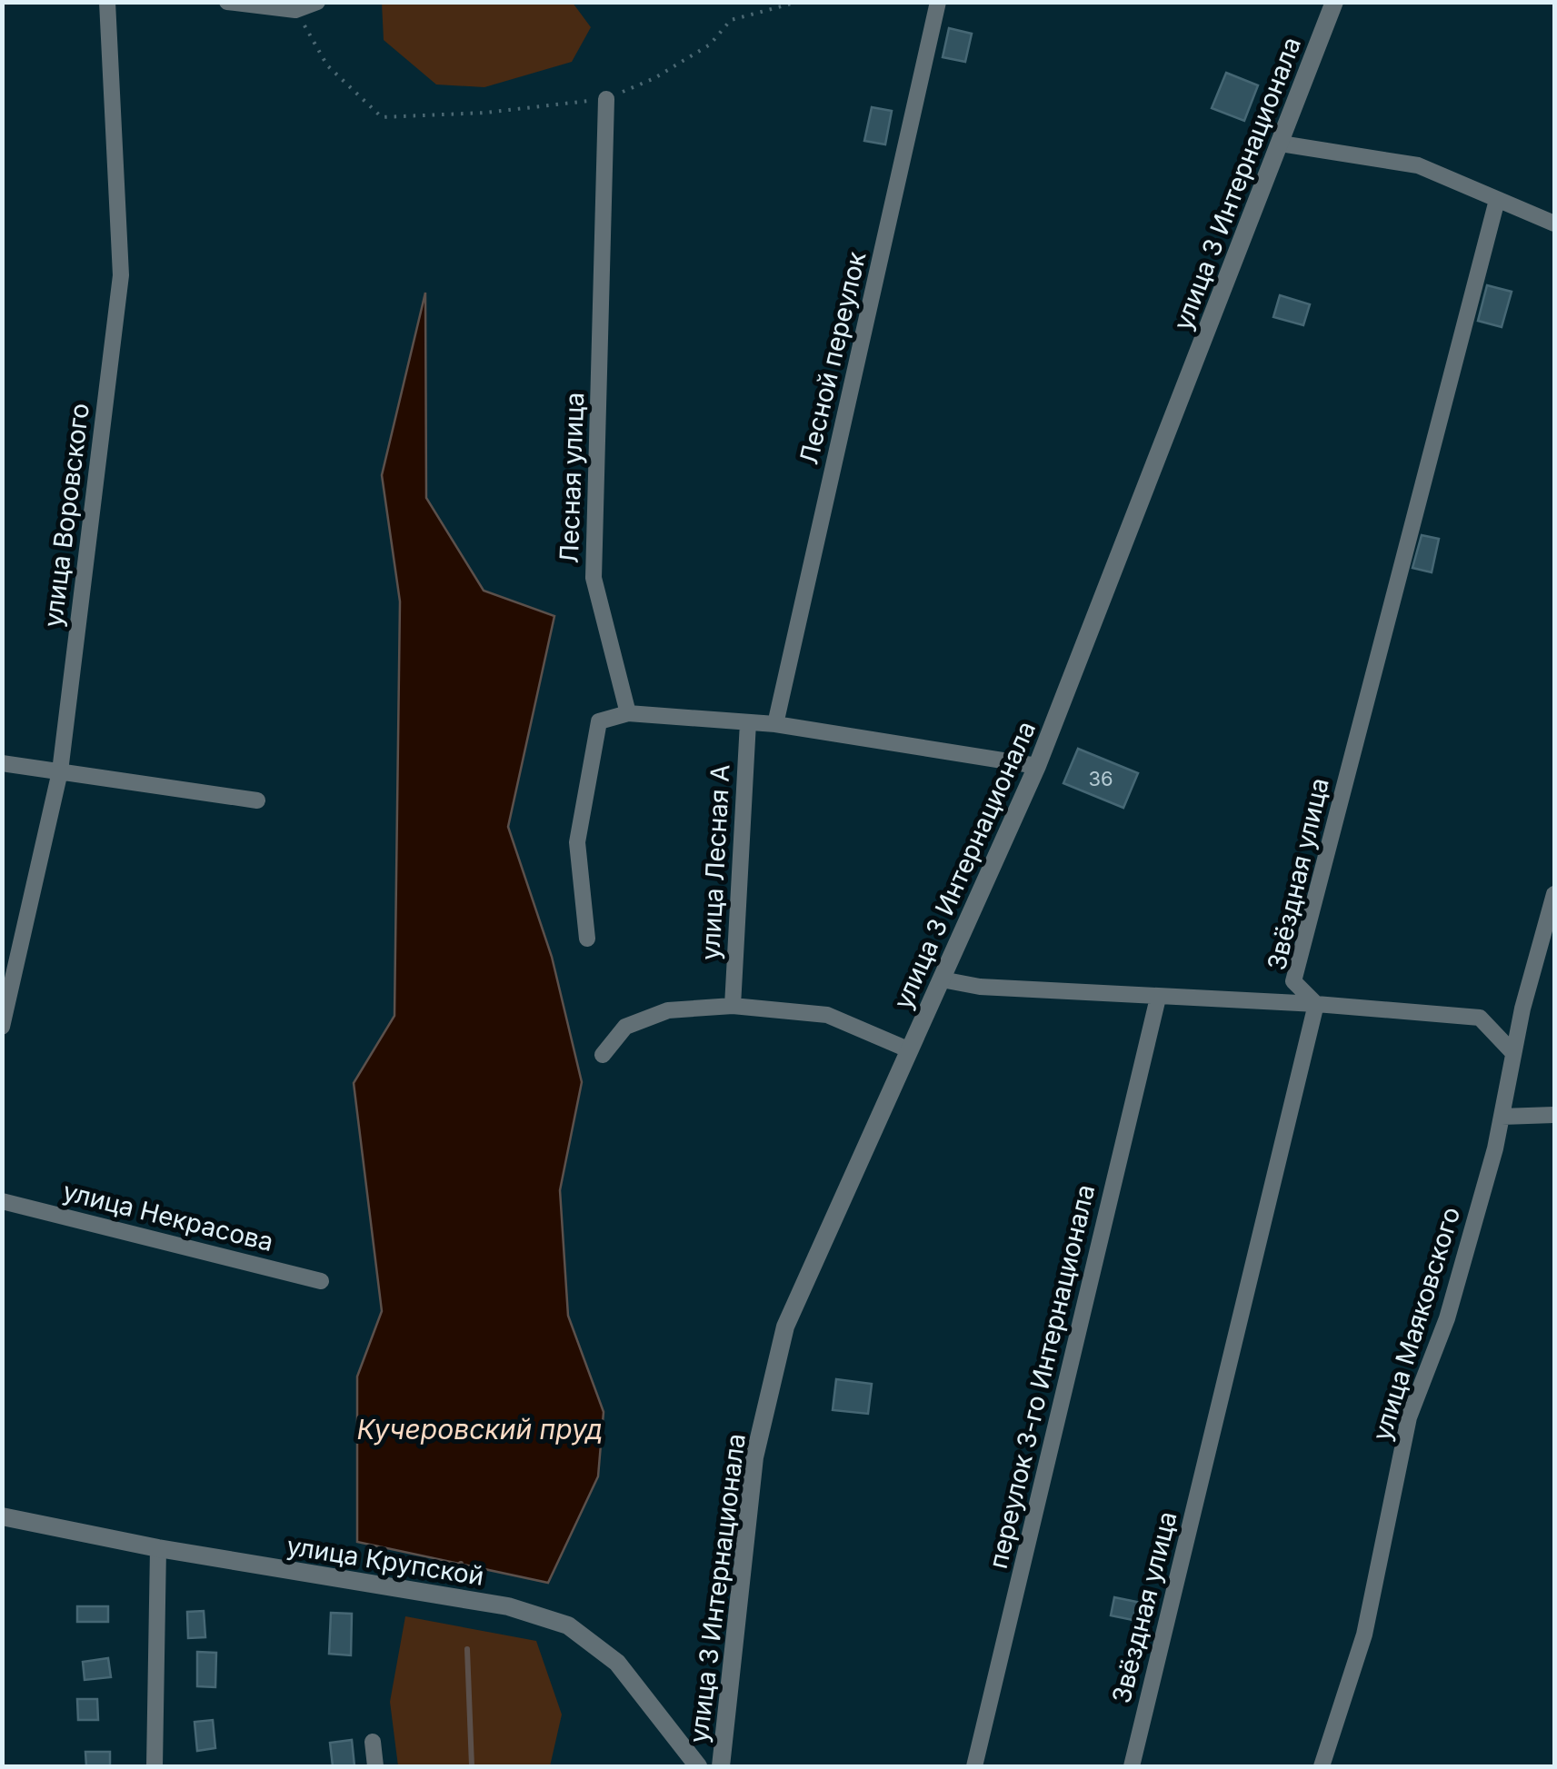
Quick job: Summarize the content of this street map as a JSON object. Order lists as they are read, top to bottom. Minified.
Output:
{"streets":{"street":["улица 3 Интернационала","Лесной переулок","Лесная улица","улица Воровского","улица Лесная А","Звёздная улица","улица Некрасова","улица Маяковского","переулок 3-го Интернационала","улица Крупской"]},"water":["Кучеровский пруд"],"house_numbers":["36"]}
